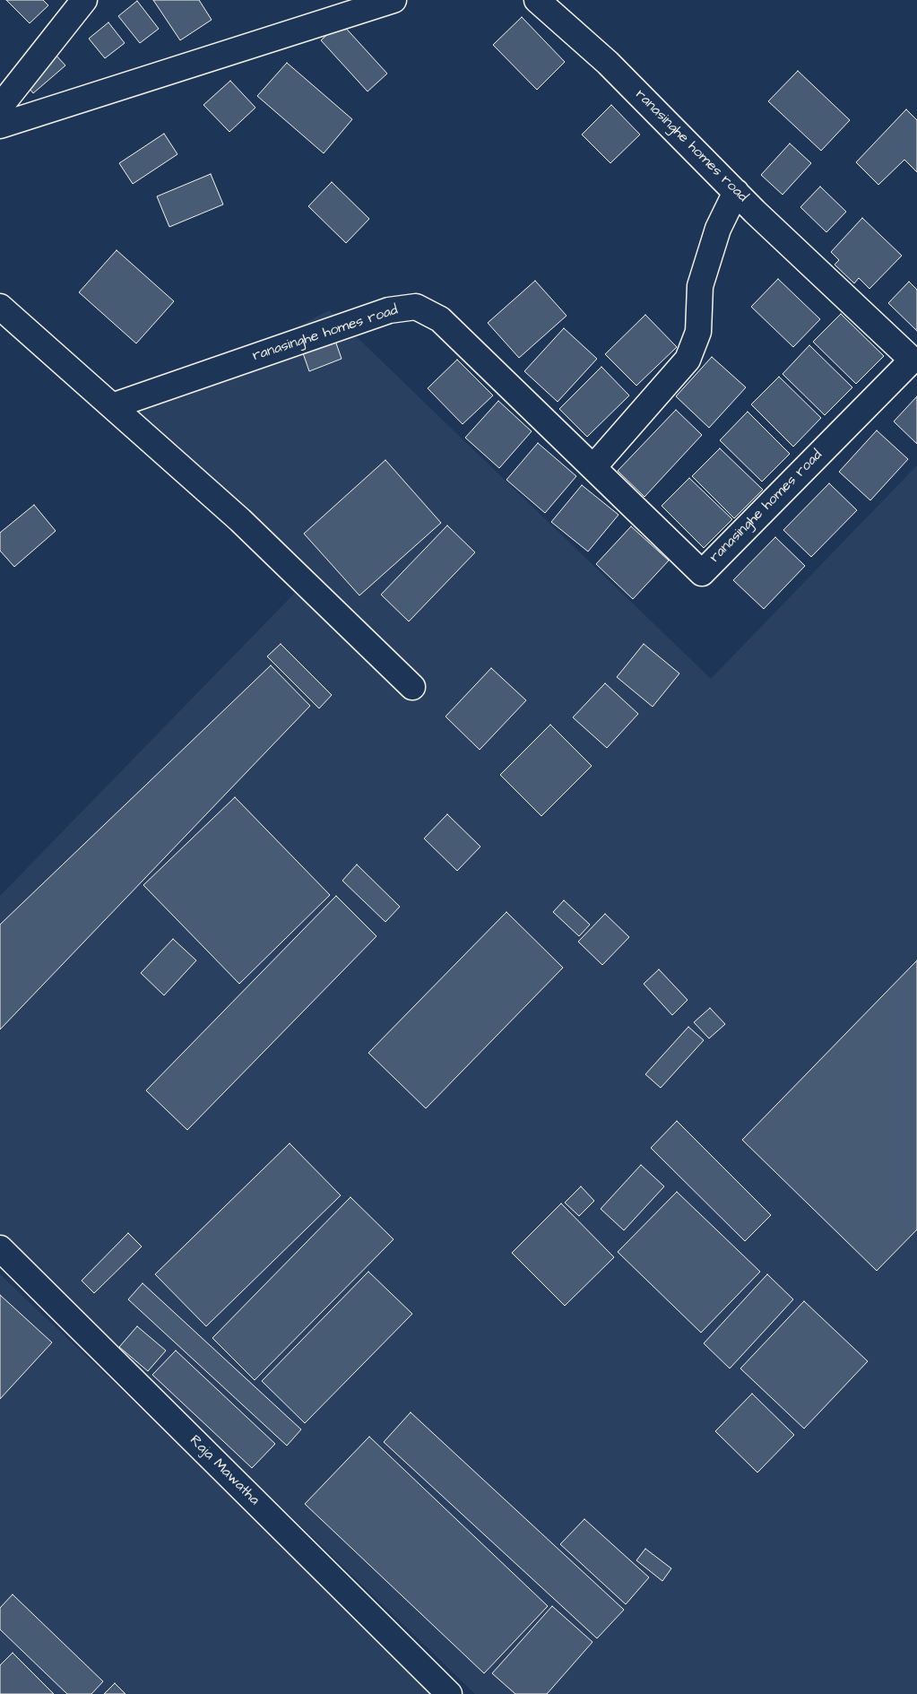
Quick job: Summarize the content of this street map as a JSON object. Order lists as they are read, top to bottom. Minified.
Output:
{"streets":{"street":["ranasinghe homes road","Raja Mawatha"]}}
